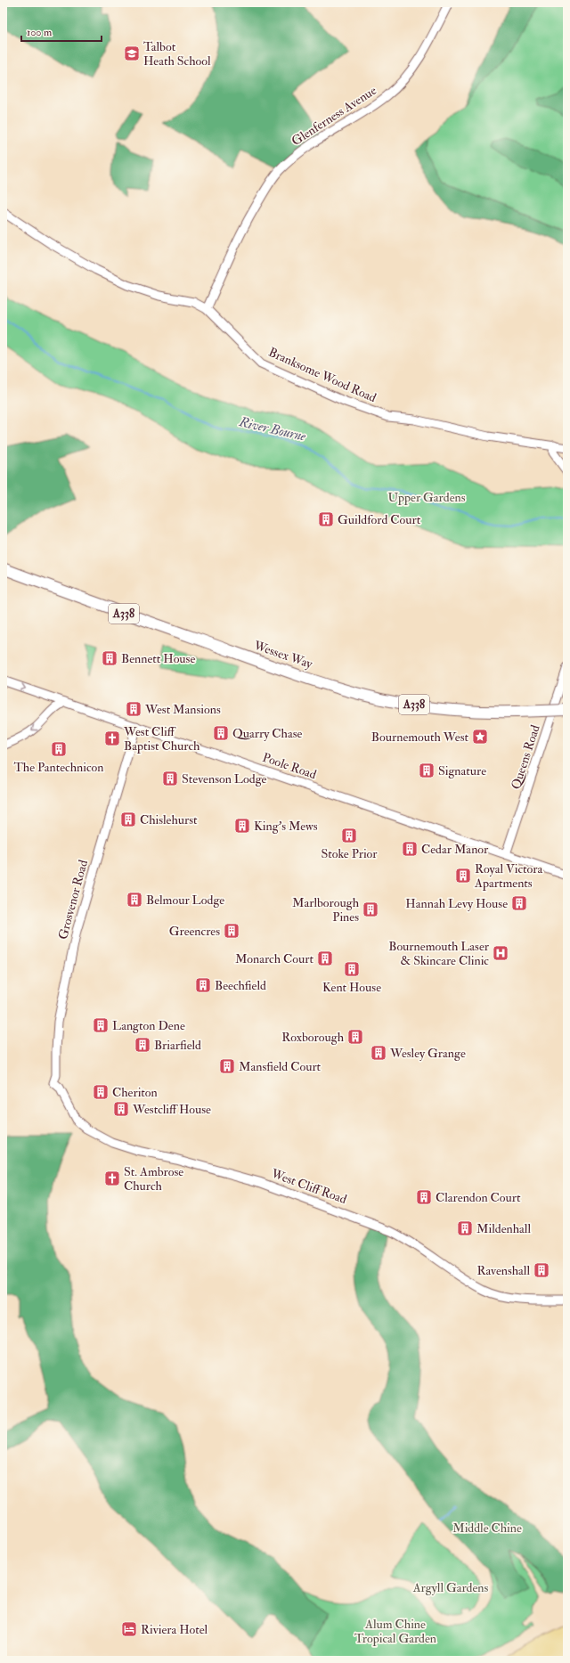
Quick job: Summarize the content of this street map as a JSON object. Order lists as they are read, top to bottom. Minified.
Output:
{"streets":{"highway":["A338","Wessex Way"],"street":["Glenferness Avenue","Branksome Wood Road","Queens Road","Poole Road","Grosvenor Road","West Cliff Road"]},"crossings":[["Glenferness Avenue","Branksome Wood Road"],["Queens Road","Poole Road"],["Poole Road","Grosvenor Road"],["Grosvenor Road","West Cliff Road"]],"water":["River Bourne"],"parks":["Upper Gardens","Middle Chine","Argyll Gardens","Alum Chine Tropical Garden"],"places":{"school or university":["Talbot Heath School"],"building":["Guildford Court","Bennett House","West Mansions","Quarry Chase","The Pantechnicon","Signature","Stevenson Lodge","Chislehurst","King's Mews","Stoke Prior","Cedar Manor","Royal Victora Apartments","Belmour Lodge","Hannah Levy House","Marlborough Pines","Greencres","Monarch Court","Kent House","Beechfield","Langton Dene","Roxborough","Briarfield","Wesley Grange","Mansfield Court","Cheriton","Westcliff House","Clarendon Court","Mildenhall","Ravenshall"],"place":["Bournemouth West"],"church":["West Cliff Baptist Church","St. Ambrose Church"],"hospital":["Bournemouth Laser & Skincare Clinic"],"hotel":["Riviera Hotel"]},"scale_bar":"100 m"}
